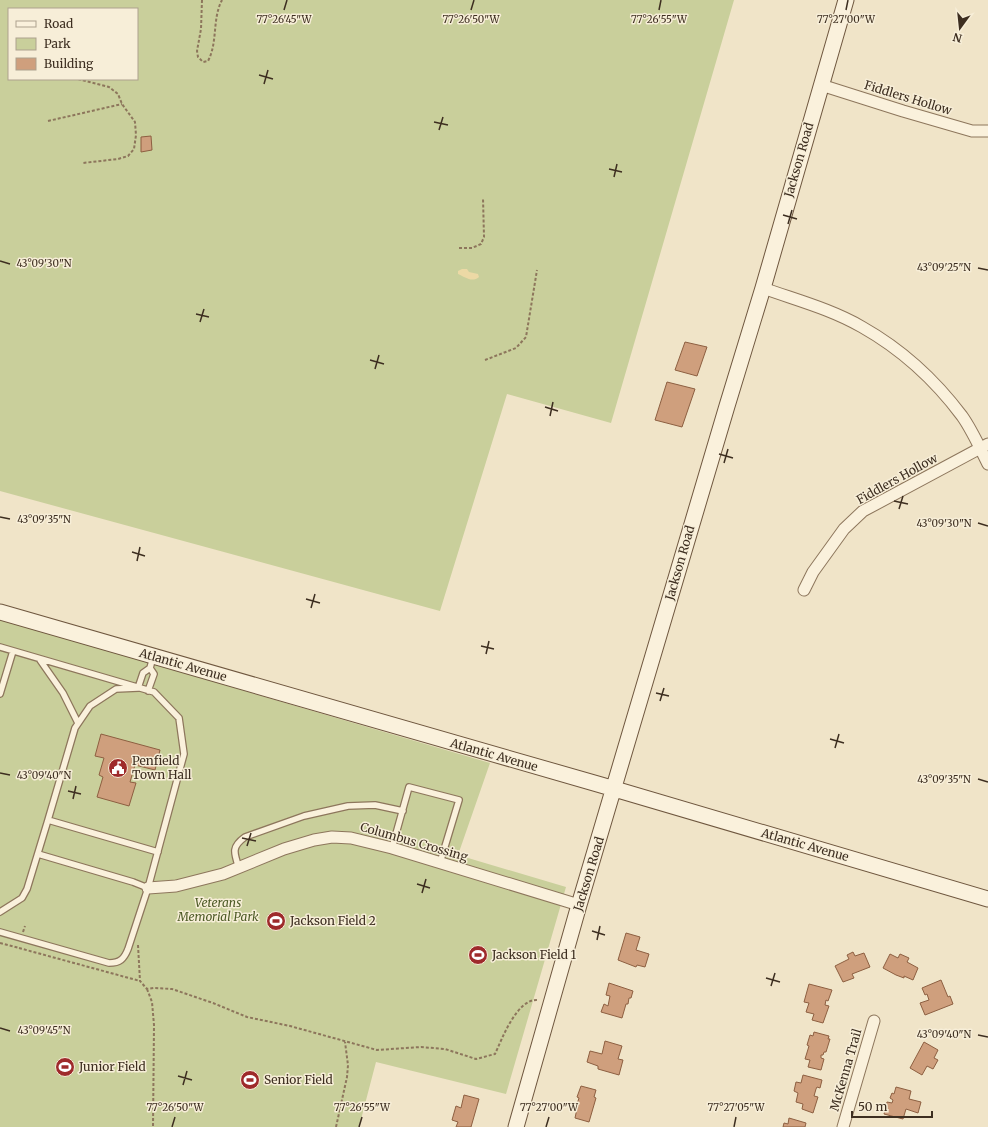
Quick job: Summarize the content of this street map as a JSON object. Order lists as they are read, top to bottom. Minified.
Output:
{"streets":{"street":["Fiddlers Hollow","Jackson Road","Atlantic Avenue","Columbus Crossing","McKenna Trail"]},"crossings":[["Fiddlers Hollow","Jackson Road"],["Jackson Road","Atlantic Avenue"],["Jackson Road","Columbus Crossing"]],"parks":["Veterans Memorial Park"],"places":{"public building":["Penfield Town Hall"],"sports":["Jackson Field 2","Jackson Field 1","Junior Field","Senior Field"]},"legend":["Road","Park","Building"],"scale_bar":"50 m","north":"bottom","coordinates":["77°26'50\"W","77°26'55\"W","77°27'00\"W","77°26'45\"W","43°09'30\"N","43°09'25\"N","43°09'35\"N","43°09'40\"N","43°09'45\"N","77°27'05\"W"]}
